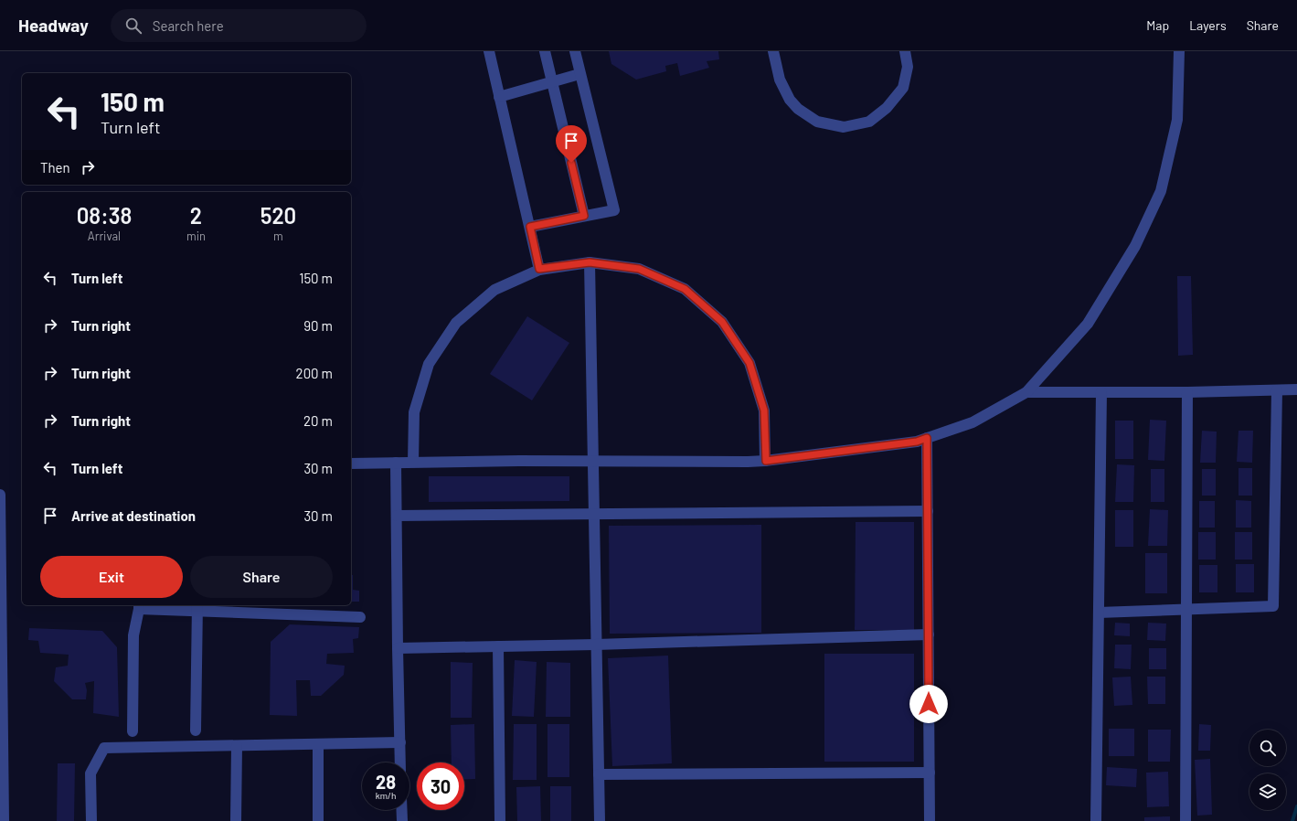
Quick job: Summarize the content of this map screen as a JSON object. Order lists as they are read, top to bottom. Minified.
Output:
{"page":{"header":"Headway","search":"Search here","nav":["Map","Layers","Share"],"turn":["150 m","Turn left"],"then":"Then","eta":["08:38","Arrival","2","min","520","m"],"list":[{"name":"Turn left","value":"150 m"},{"name":"Turn right","value":"90 m"},{"name":"Turn right","value":"200 m"},{"name":"Turn right","value":"20 m"},{"name":"Turn left","value":"30 m"},{"name":"Arrive at destination","value":"30 m"}],"buttons":["Exit","Share"],"speed":"28 km/h","limit":"30"}}
